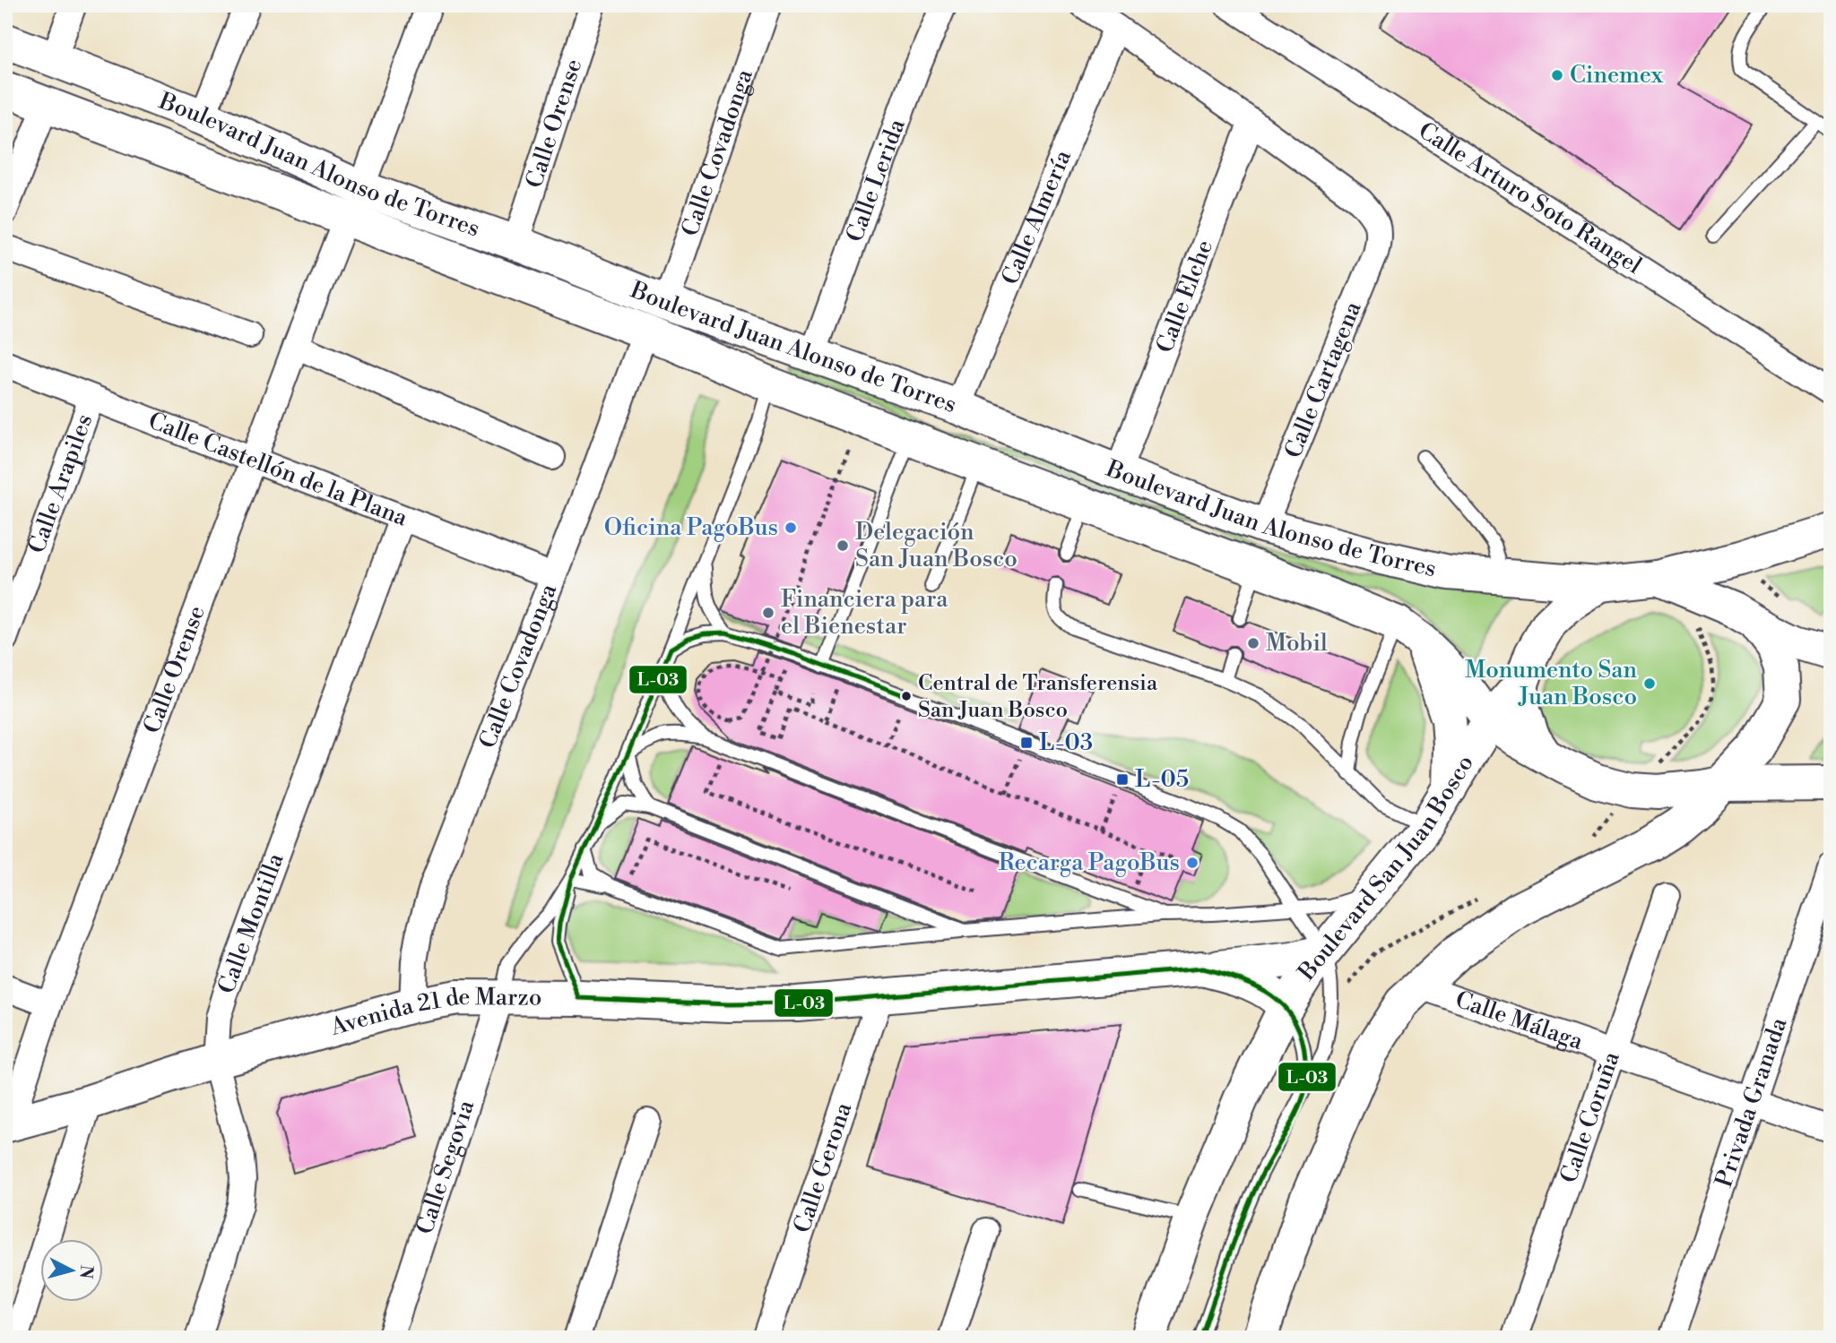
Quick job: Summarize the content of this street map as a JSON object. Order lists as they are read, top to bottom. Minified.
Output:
{"streets":{"main road":["Boulevard Juan Alonso de Torres","Boulevard San Juan Bosco","Avenida 21 de Marzo"],"street":["Calle Orense","Calle Covadonga","Calle Lerida","Calle Arturo Soto Rangel","Calle Almería","Calle Elche","Calle Cartagena","Calle Castellón de la Plana","Calle Arapiles","Calle Montilla","Calle Málaga","Privada Granada","Calle Coruña","Calle Segovia","Calle Gerona"]},"crossings":[["Calle Orense","Boulevard Juan Alonso de Torres"],["Calle Orense","Calle Castellón de la Plana"],["Calle Orense","Avenida 21 de Marzo"],["Calle Covadonga","Boulevard Juan Alonso de Torres"],["Calle Covadonga","Calle Castellón de la Plana"],["Calle Covadonga","Avenida 21 de Marzo"],["Boulevard Juan Alonso de Torres","Calle Lerida"],["Boulevard Juan Alonso de Torres","Calle Almería"],["Boulevard Juan Alonso de Torres","Calle Elche"],["Boulevard Juan Alonso de Torres","Calle Cartagena"],["Boulevard Juan Alonso de Torres","Boulevard San Juan Bosco"],["Calle Elche","Calle Cartagena"],["Calle Castellón de la Plana","Calle Arapiles"],["Calle Castellón de la Plana","Calle Montilla"],["Boulevard San Juan Bosco","Avenida 21 de Marzo"],["Calle Montilla","Avenida 21 de Marzo"],["Avenida 21 de Marzo","Calle Segovia"],["Avenida 21 de Marzo","Calle Gerona"],["Calle Málaga","Privada Granada"],["Calle Málaga","Calle Coruña"]],"places":{"other":["Cinemex","Oficina PagoBus","Delegación San Juan Bosco","Financiera para el Bienestar","Mobil","Monumento San Juan Bosco","Central de Transferensia San Juan Bosco","Recarga PagoBus"],"transit":["L-03","L-05"]},"lines":["transit line L-03"],"north":"right"}
